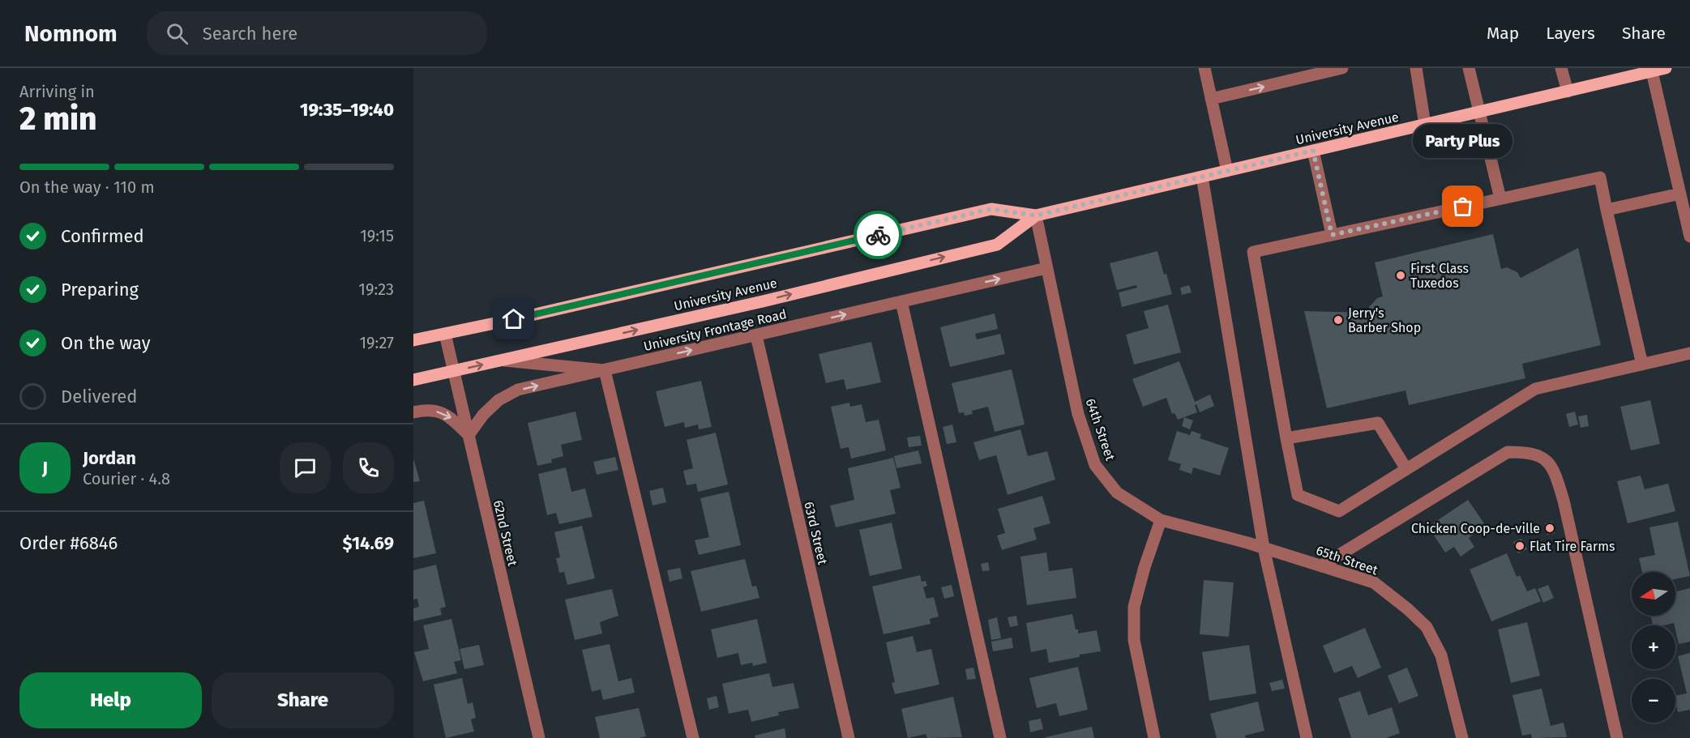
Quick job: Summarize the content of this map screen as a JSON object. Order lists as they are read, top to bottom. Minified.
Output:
{"streets":{"main road":["University Avenue"],"street":["University Frontage Road","64th Street","62nd Street","63rd Street","65th Street"]},"crossings":[["University Avenue","64th Street"],["University Avenue","62nd Street"],["University Frontage Road","64th Street"],["University Frontage Road","62nd Street"],["University Frontage Road","63rd Street"],["64th Street","65th Street"]],"one_way":["University Frontage Road"],"places":["Party Plus","First Class Tuxedos","Jerry's Barber Shop","Chicken Coop-de-ville","Flat Tire Farms"],"north":"left","page":{"header":"Nomnom","search":"Search here","nav":["Map","Layers","Share"],"heading":["2 min","Arriving in","19:35–19:40"],"panel":["Jordan","Courier · 4.8","Order #6846","$14.69"],"bubble":"Party Plus","bar":"On the way · 110 m","list":[["Confirmed","19:15"],["Preparing","19:23"],["On the way","19:27"],"Delivered"],"round":"J","map_buttons":["+","−"],"buttons":["Help","Share"]}}
